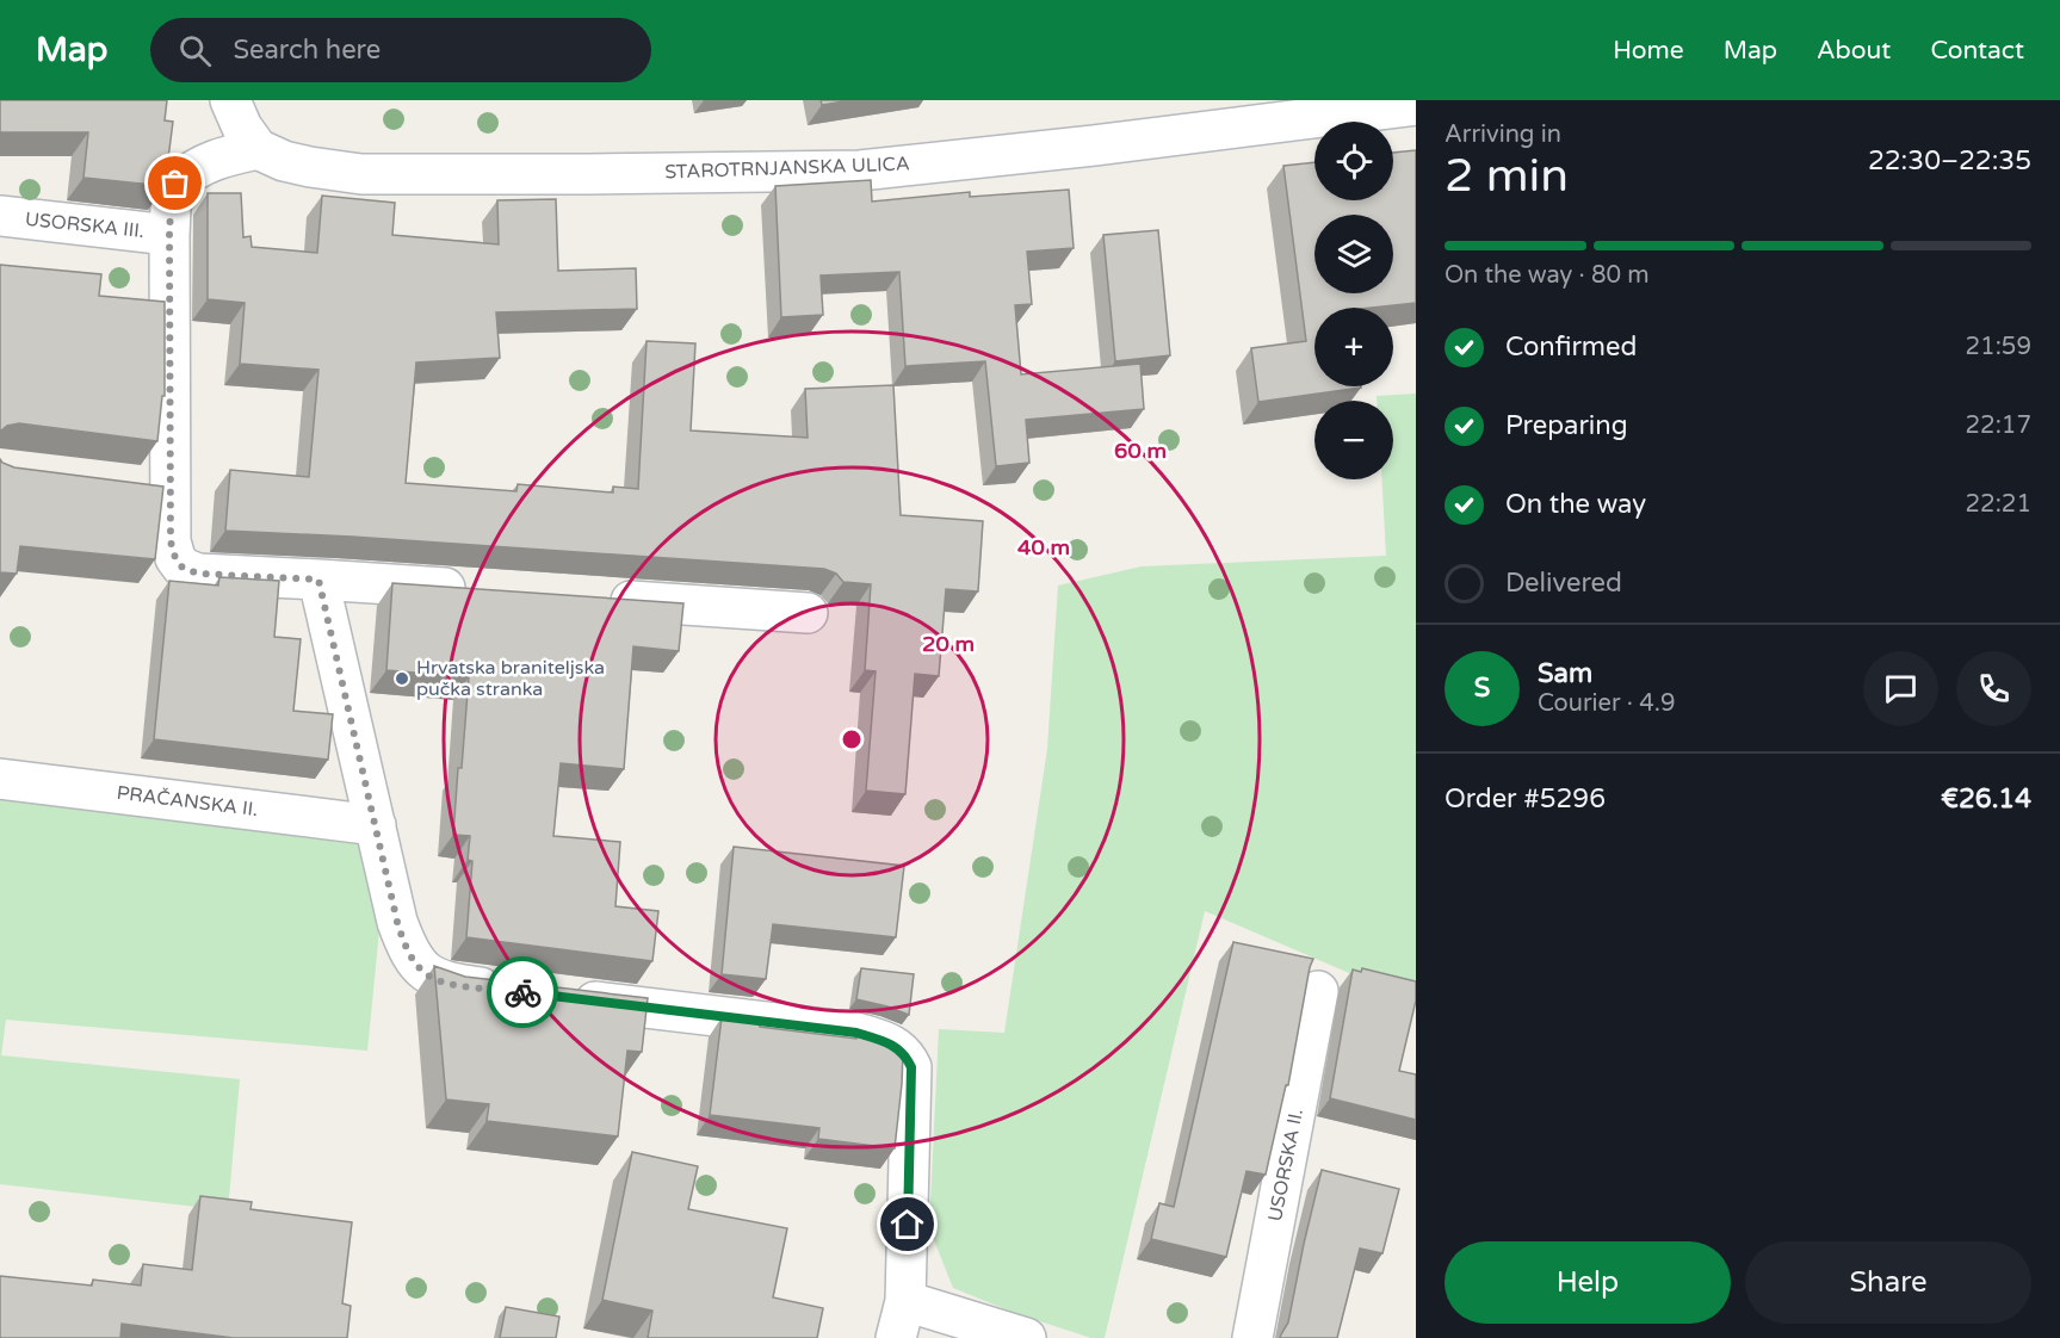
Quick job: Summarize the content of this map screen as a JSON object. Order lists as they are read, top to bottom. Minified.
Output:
{"streets":{"street":["STAROTRNJANSKA ULICA","USORSKA III.","PRAČANSKA II.","USORSKA II."]},"places":["Hrvatska braniteljska pučka stranka"],"page":{"header":"Map","search":"Search here","nav":["Home","Map","About","Contact"],"heading":["2 min","Arriving in","22:30–22:35"],"panel":["Sam","Courier · 4.9","Order #5296","€26.14"],"map_buttons":["+","−"],"bar":"On the way · 80 m","list":[["Confirmed","21:59"],["Preparing","22:17"],["On the way","22:21"],"Delivered"],"round":"S","buttons":["Help","Share"]},"rings":["60 m","40 m","20 m"]}
